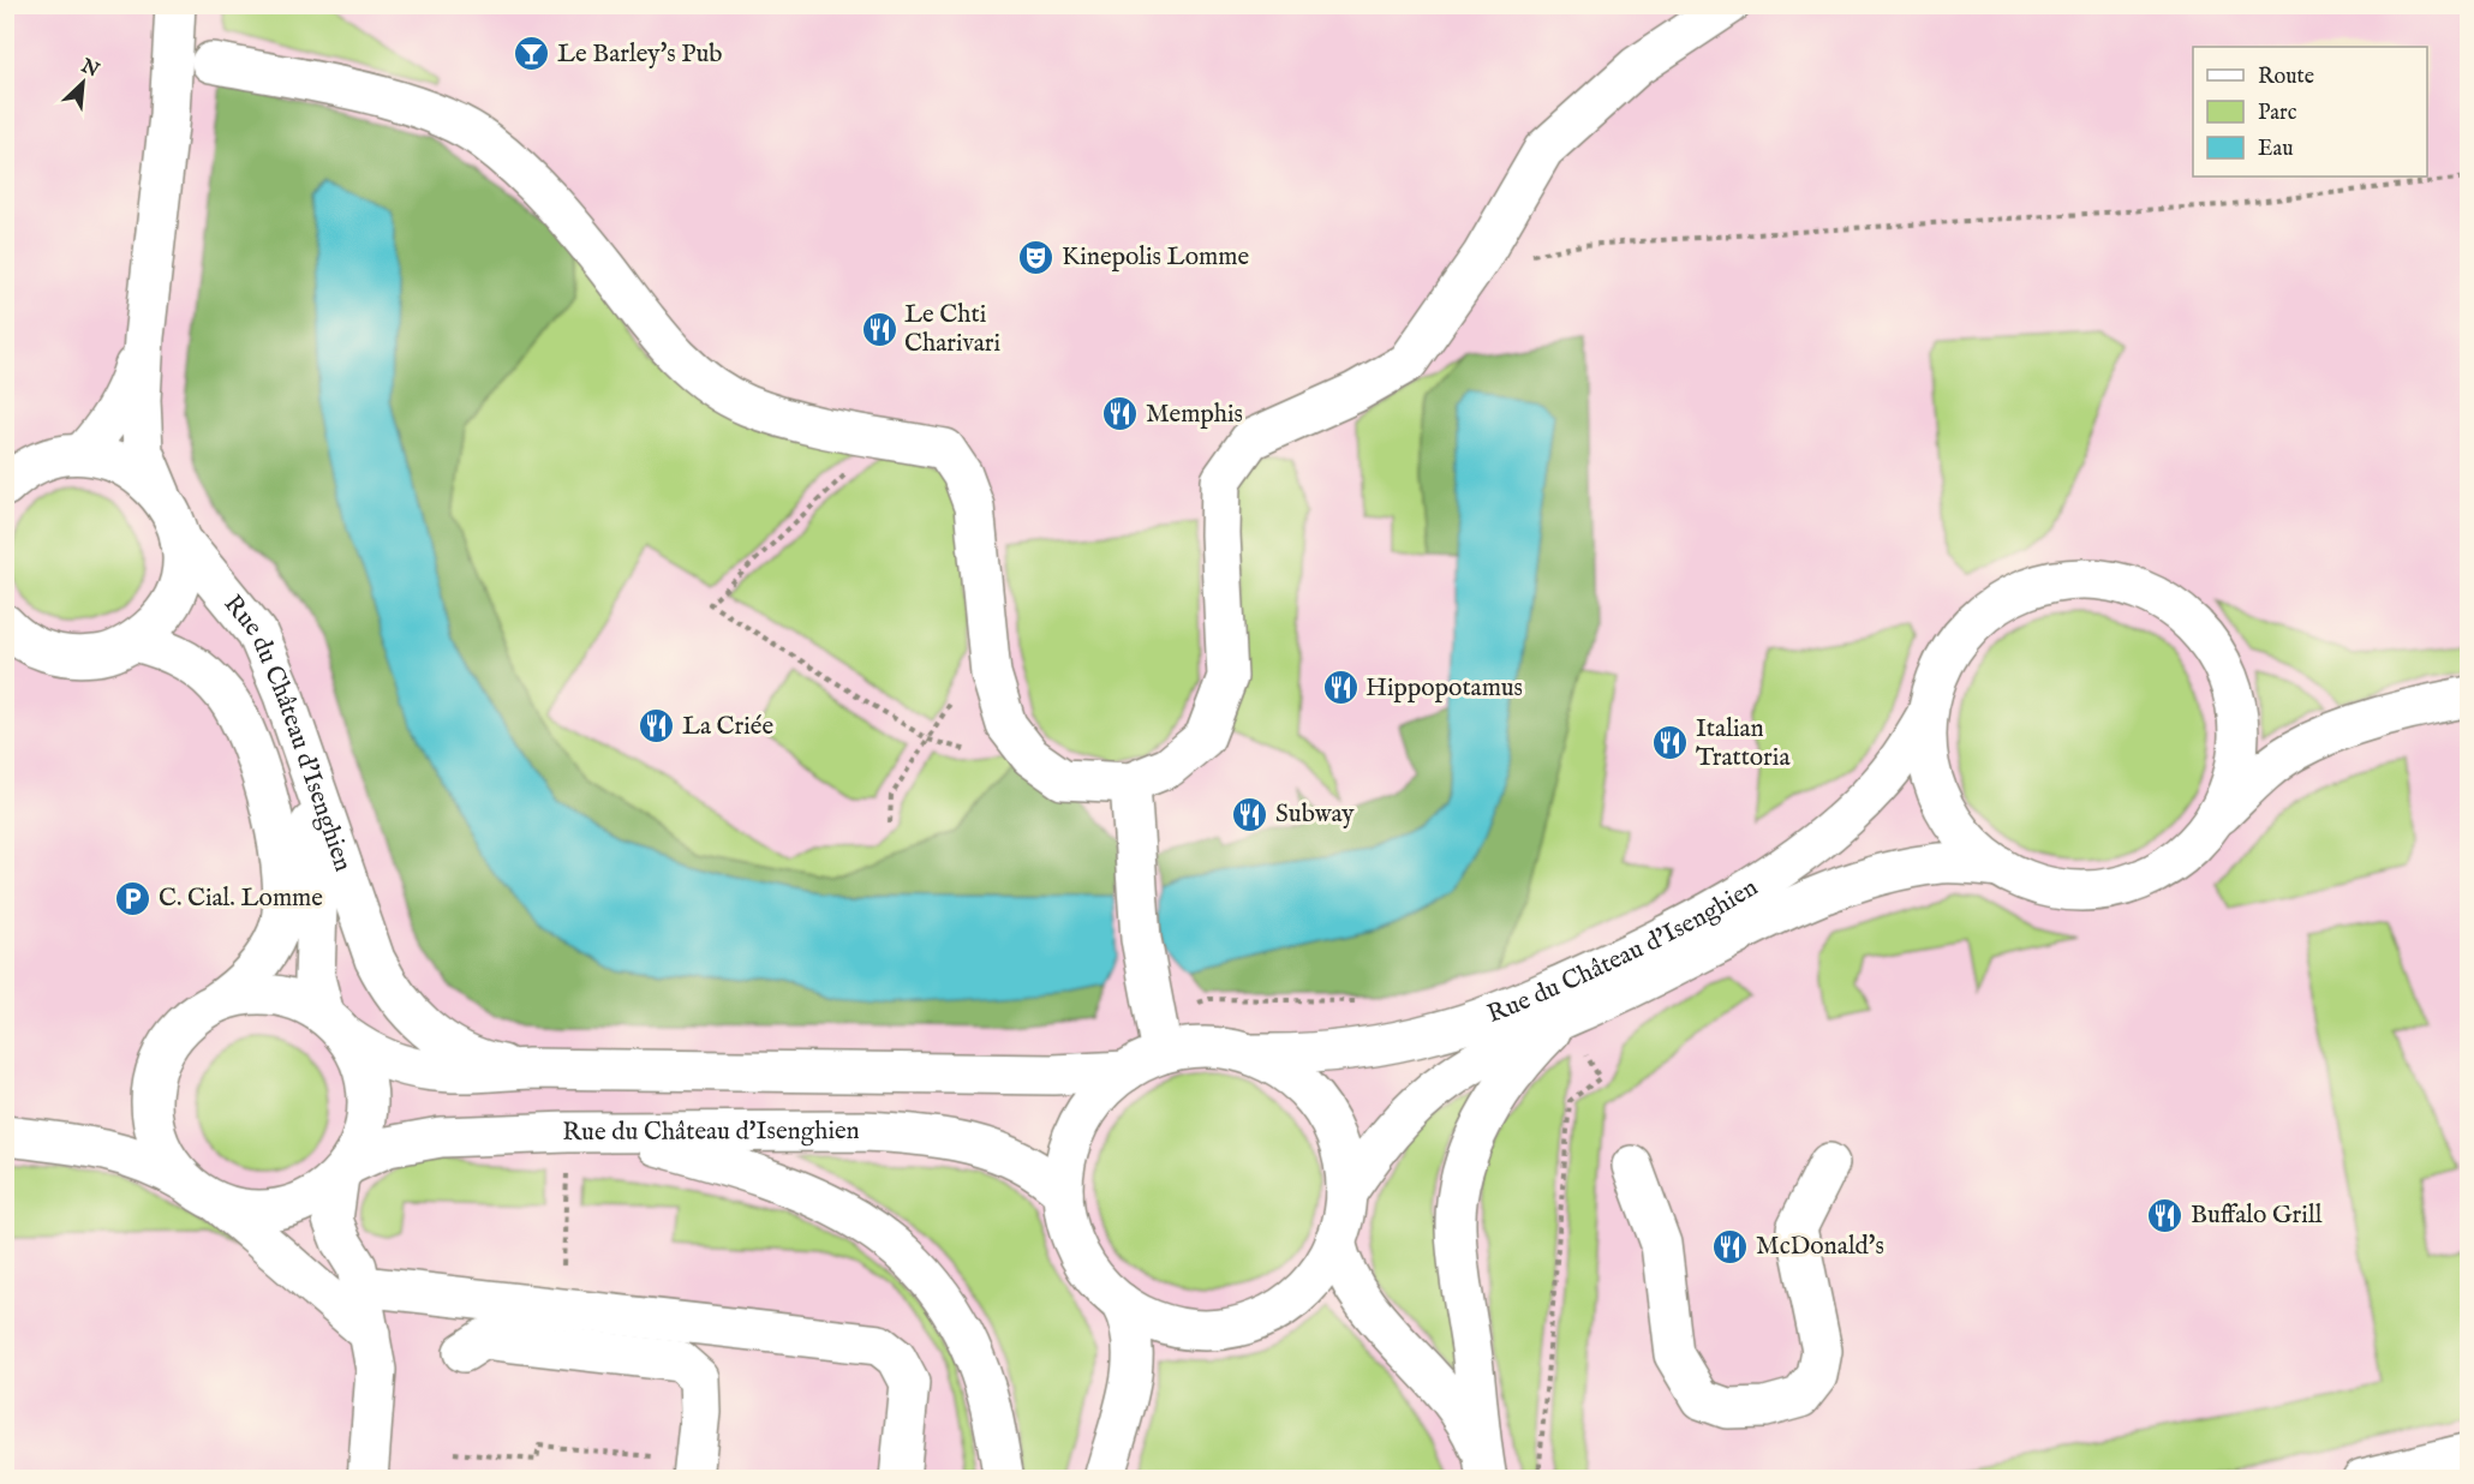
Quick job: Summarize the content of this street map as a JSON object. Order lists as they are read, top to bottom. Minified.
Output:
{"streets":{"main road":["Rue du Château d'Isenghien"]},"places":{"bar":["Le Barley's Pub"],"theatre":["Kinepolis Lomme"],"restaurant":["Le Chti Charivari","Memphis","Hippopotamus","La Criée","Italian Trattoria","Subway","Buffalo Grill","McDonald's"],"parking":["C. Cial. Lomme"]},"legend":["Route","Parc","Eau"],"north":"top right"}
